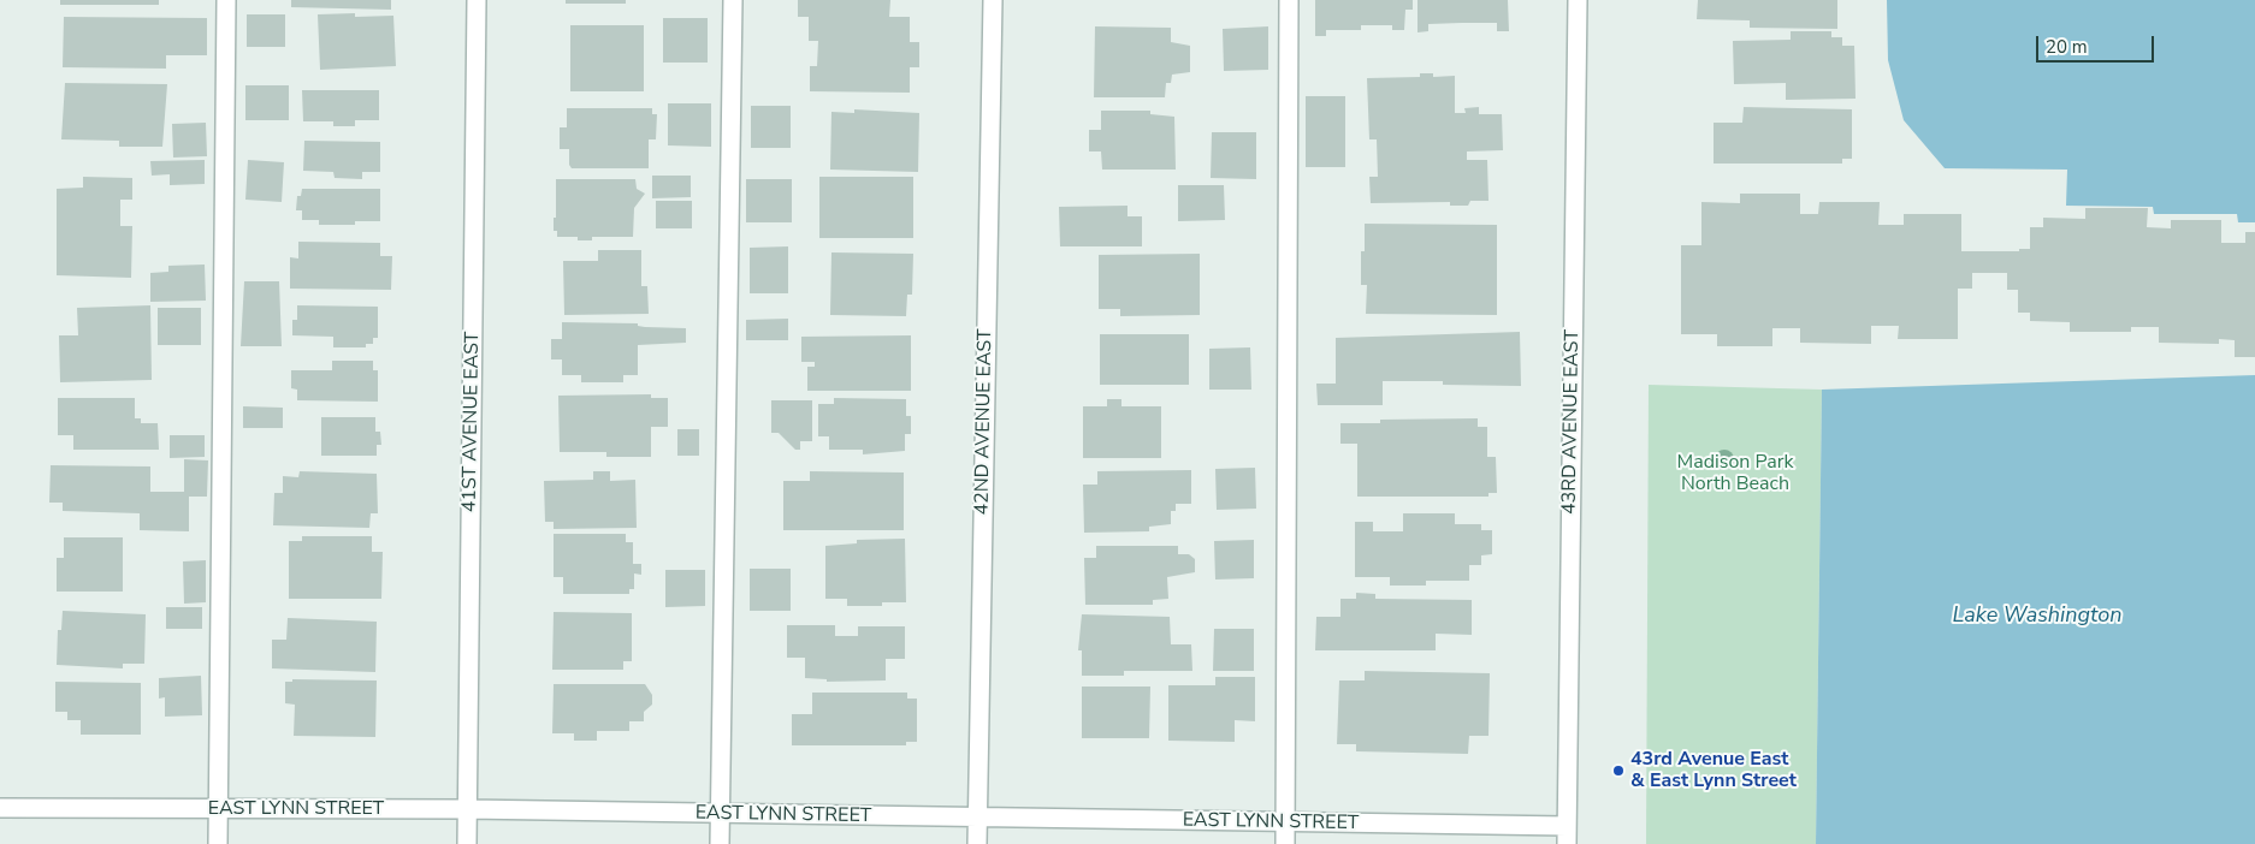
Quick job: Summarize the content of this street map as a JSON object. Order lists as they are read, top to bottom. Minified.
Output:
{"streets":{"street":["41ST AVENUE EAST","42ND AVENUE EAST","43RD AVENUE EAST","EAST LYNN STREET"]},"crossings":[["41ST AVENUE EAST","EAST LYNN STREET"],["42ND AVENUE EAST","EAST LYNN STREET"],["43RD AVENUE EAST","EAST LYNN STREET"]],"water":["Lake Washington"],"parks":["Madison Park North Beach"],"places":["43rd Avenue East & East Lynn Street"],"scale_bar":"20 m"}
